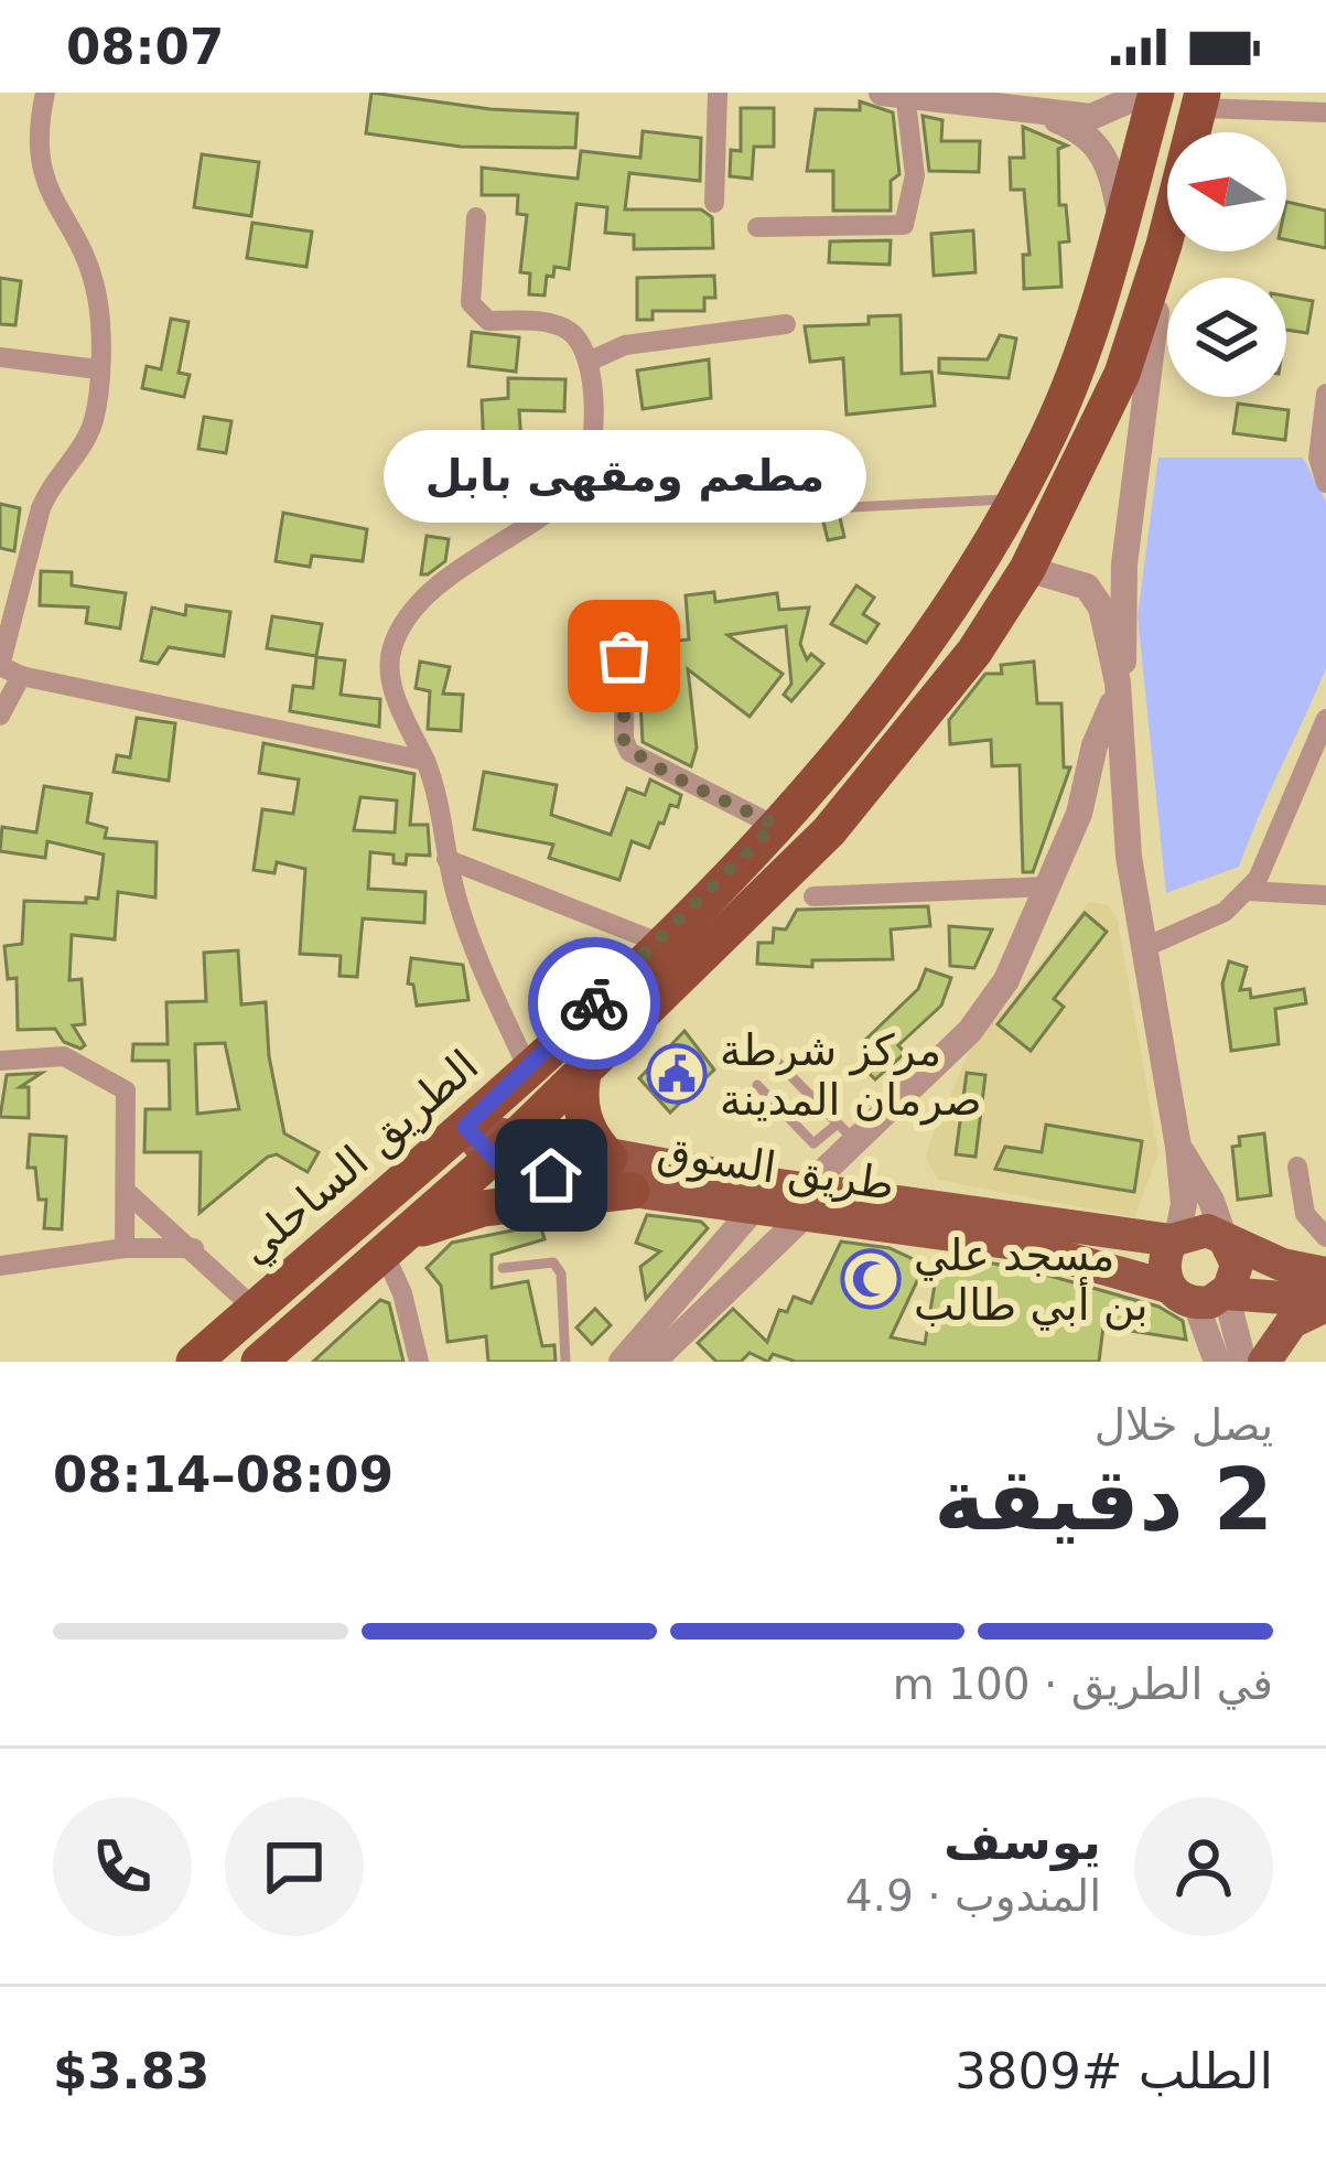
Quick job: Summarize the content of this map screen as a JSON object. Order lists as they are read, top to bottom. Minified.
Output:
{"streets":{"highway":["الطريق الساحلي"],"main road":["طريق السوق"]},"crossings":[["الطريق الساحلي","طريق السوق"]],"places":{"other":["مطعم ومقهى بابل"],"public building":["مركز شرطة صرمان المدينة"],"mosque":["مسجد علي بن أبي طالب"]},"north":"left","page":{"status":"08:07","bubble":"مطعم ومقهى بابل","heading":["2 دقيقة","يصل خلال","08:09–08:14"],"panel":["يوسف","المندوب · 4.9","الطلب #3809","$3.83"],"bar":"في الطريق · 100 m"}}
